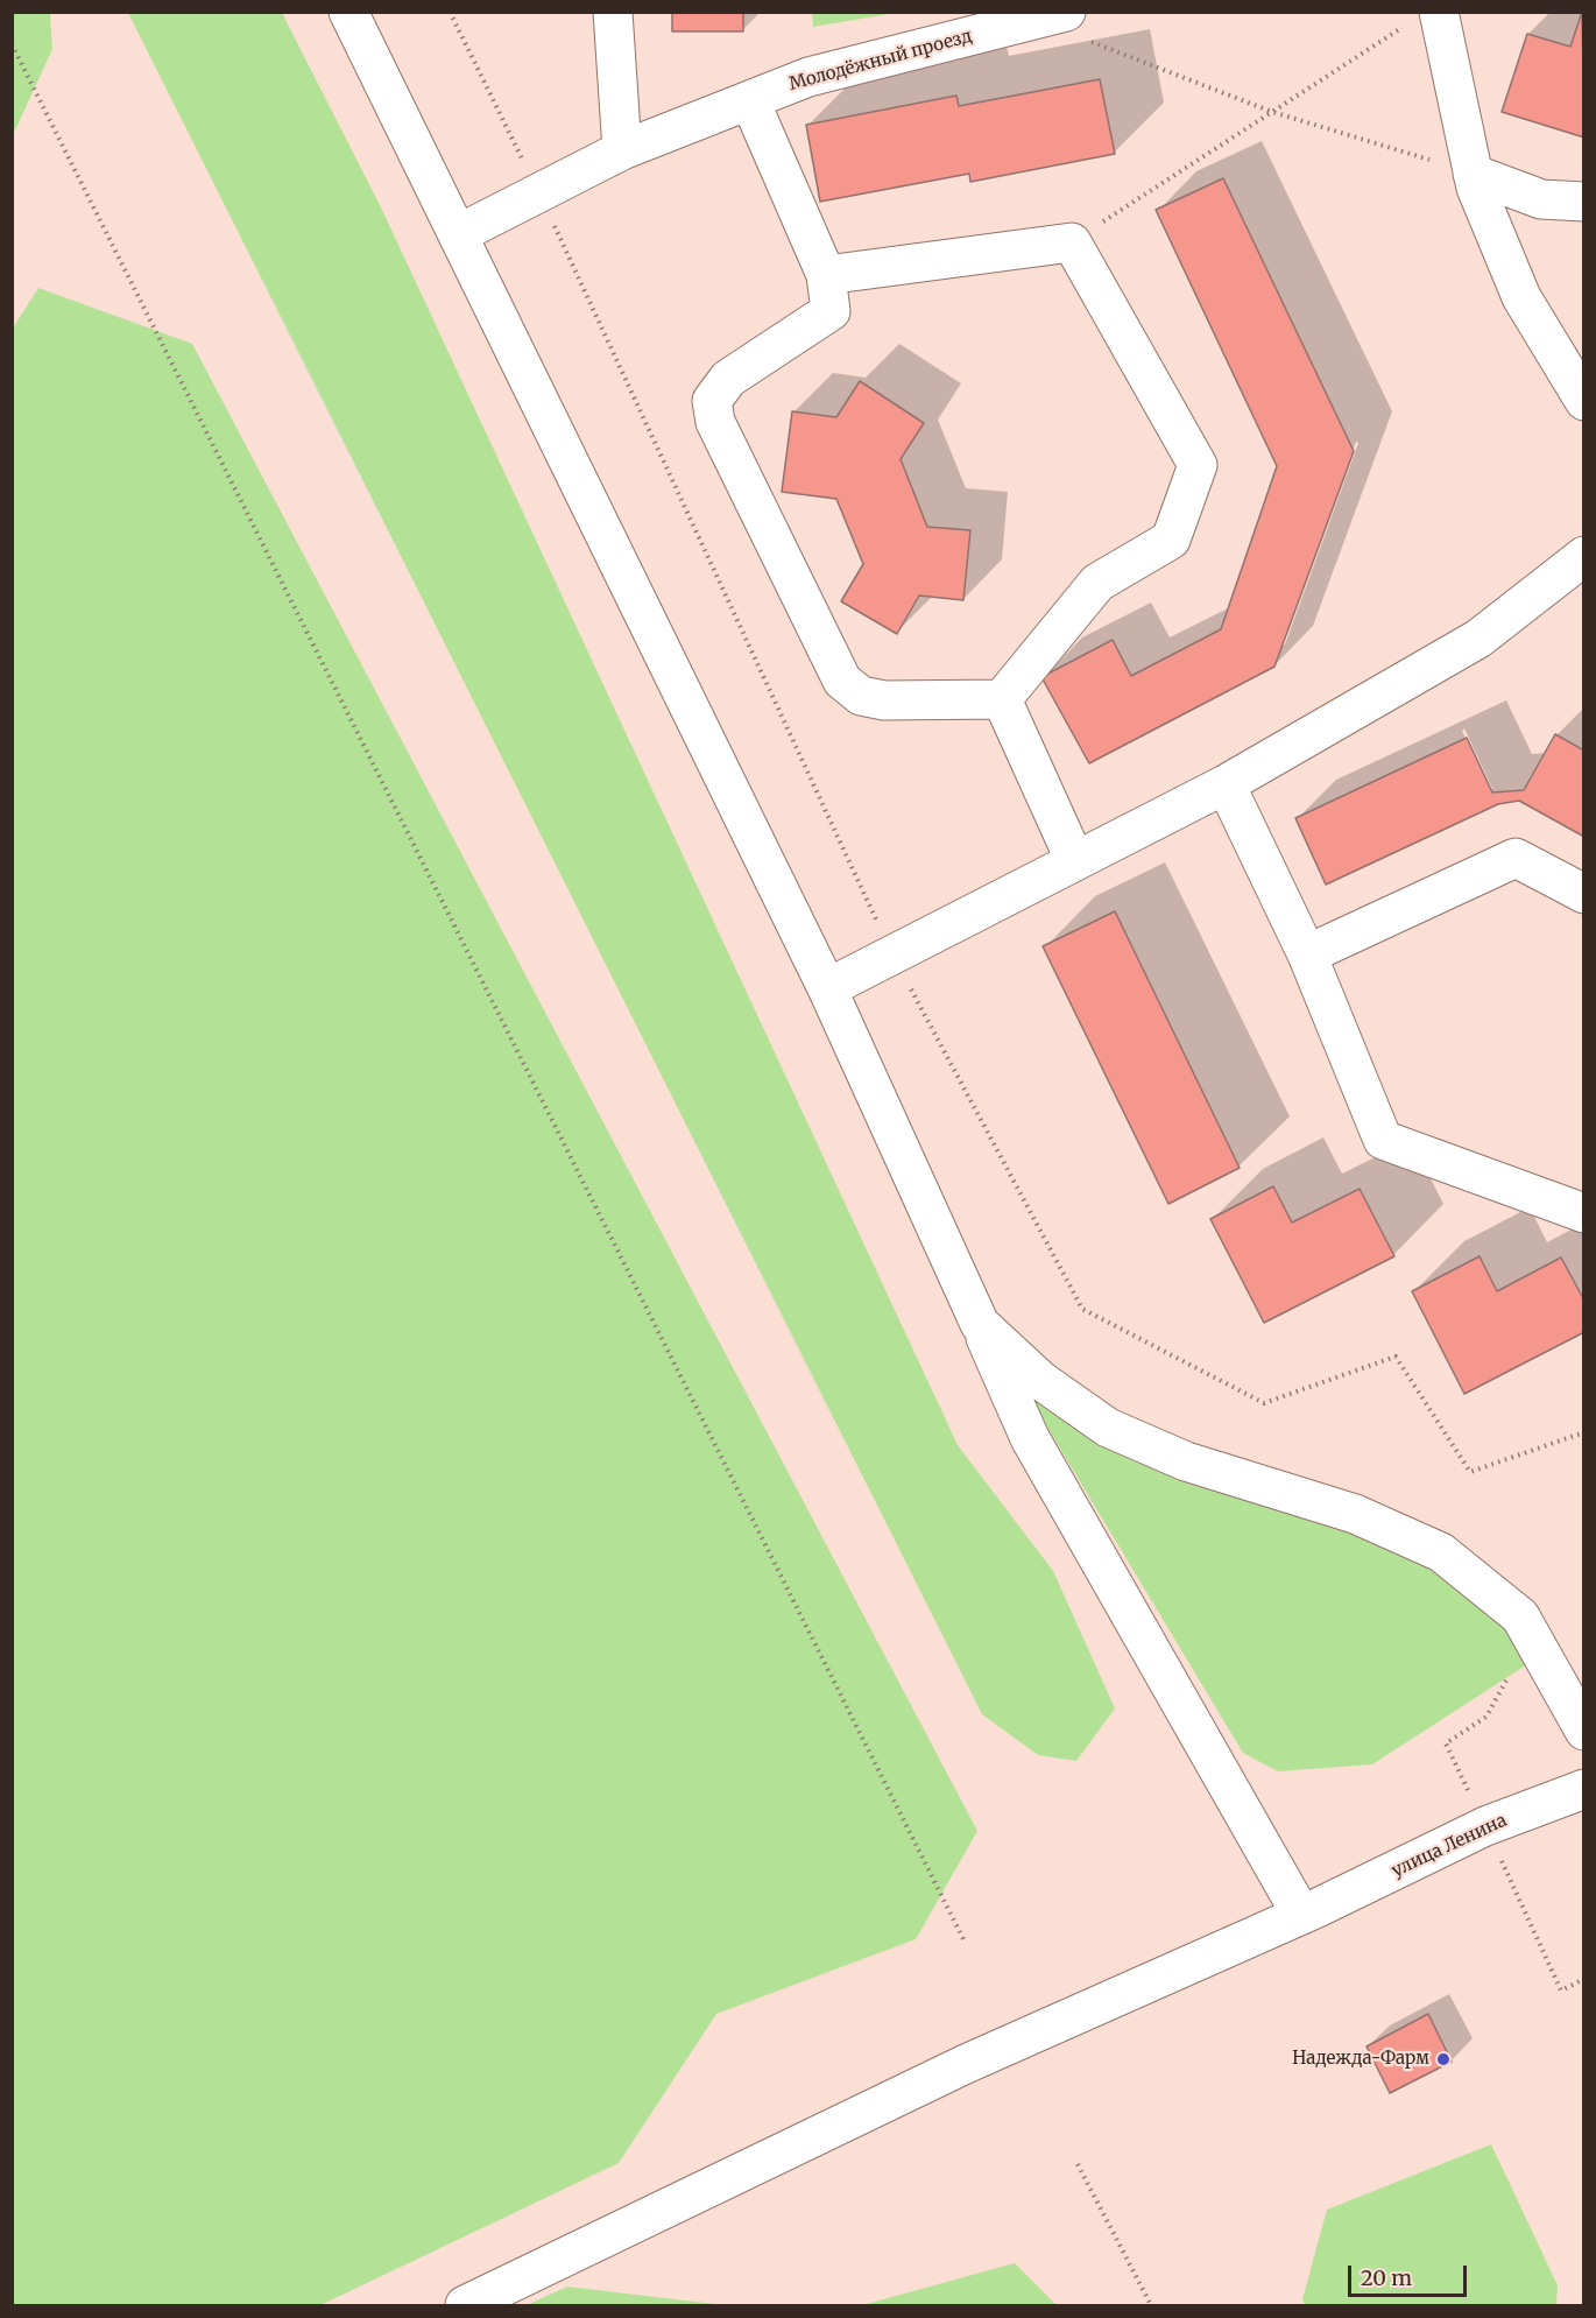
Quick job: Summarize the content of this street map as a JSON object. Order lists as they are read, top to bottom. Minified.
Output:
{"streets":{"street":["Молодёжный проезд","улица Ленина"]},"places":["Надежда-Фарм"],"scale_bar":"20 m"}
